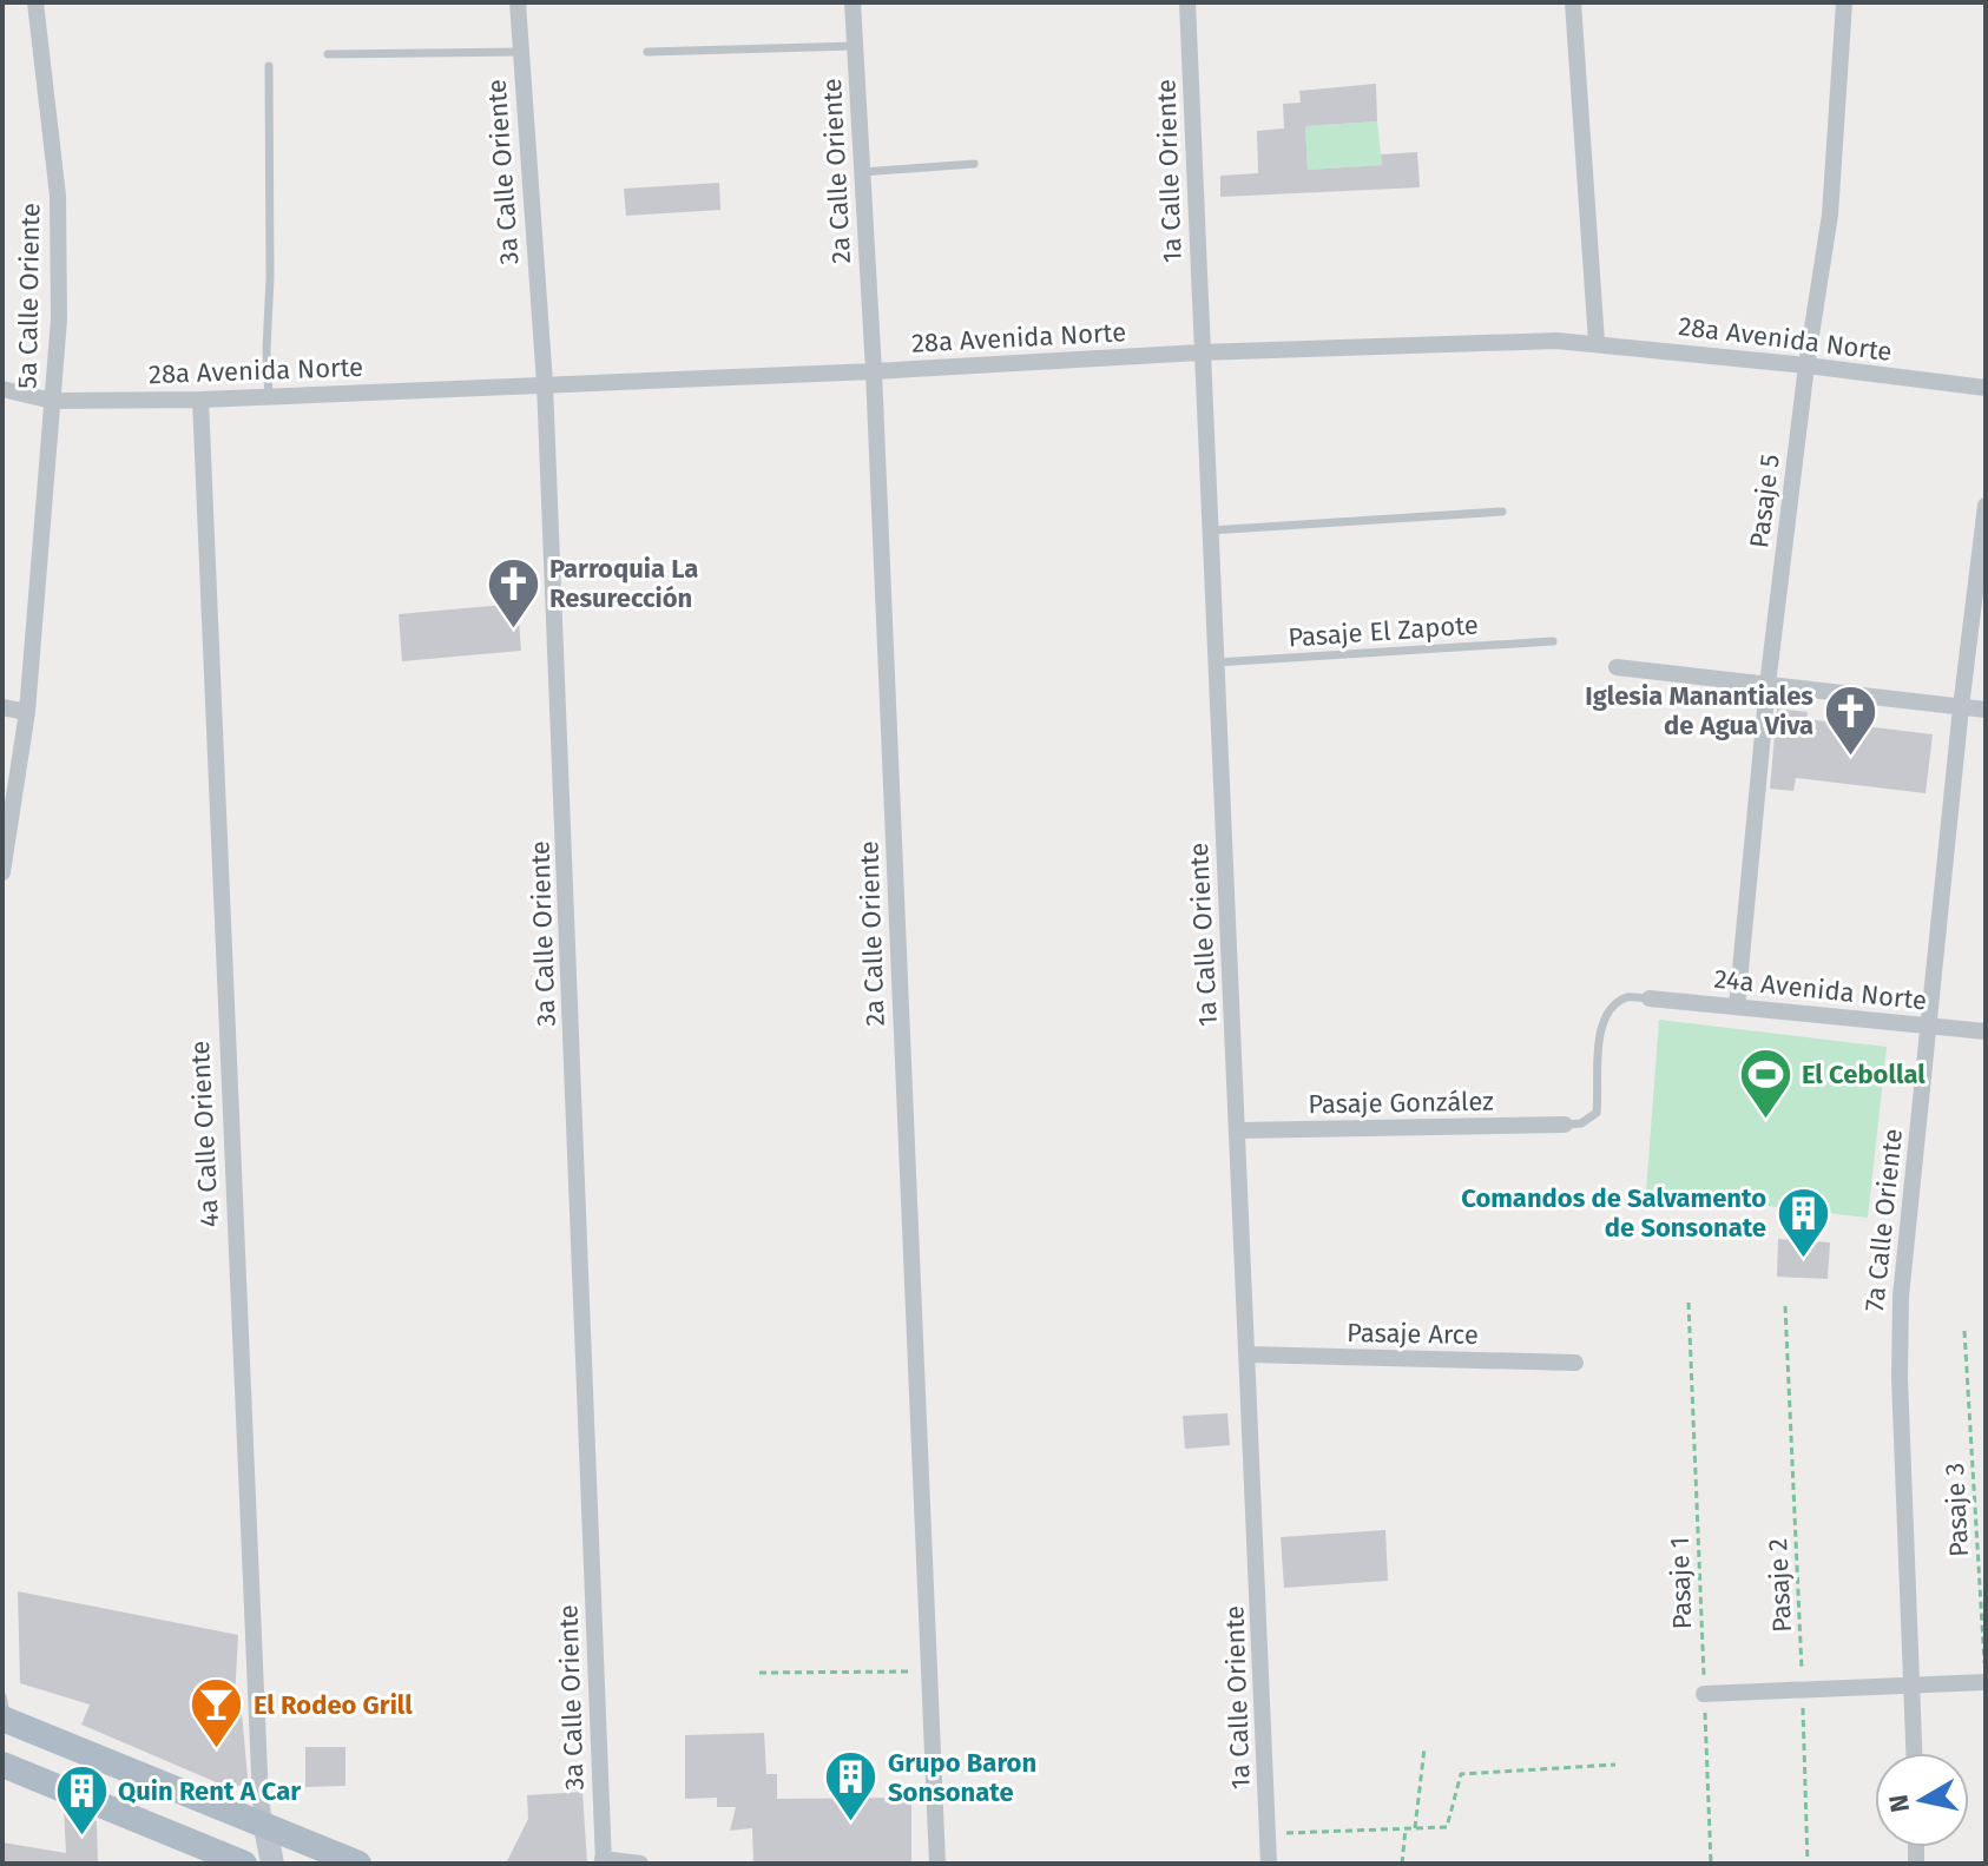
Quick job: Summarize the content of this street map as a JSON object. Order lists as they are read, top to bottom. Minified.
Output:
{"streets":{"street":["2a Calle Oriente","1a Calle Oriente","3a Calle Oriente","5a Calle Oriente","28a Avenida Norte","Pasaje 5","24a Avenida Norte","Pasaje González","4a Calle Oriente","7a Calle Oriente","Pasaje Arce"],"lane":["Pasaje El Zapote"],"path":["Pasaje 3","Pasaje 1","Pasaje 2"]},"crossings":[["2a Calle Oriente","28a Avenida Norte"],["1a Calle Oriente","28a Avenida Norte"],["1a Calle Oriente","Pasaje El Zapote"],["1a Calle Oriente","Pasaje González"],["1a Calle Oriente","Pasaje Arce"],["3a Calle Oriente","28a Avenida Norte"],["5a Calle Oriente","28a Avenida Norte"],["28a Avenida Norte","Pasaje 5"],["28a Avenida Norte","4a Calle Oriente"],["Pasaje 5","24a Avenida Norte"],["24a Avenida Norte","7a Calle Oriente"]],"places":{"church":["Parroquia La Resurección","Iglesia Manantiales de Agua Viva"],"sports":["El Cebollal"],"building":["Comandos de Salvamento de Sonsonate","Grupo Baron Sonsonate","Quin Rent A Car"],"bar":["El Rodeo Grill"]},"north":"left"}
